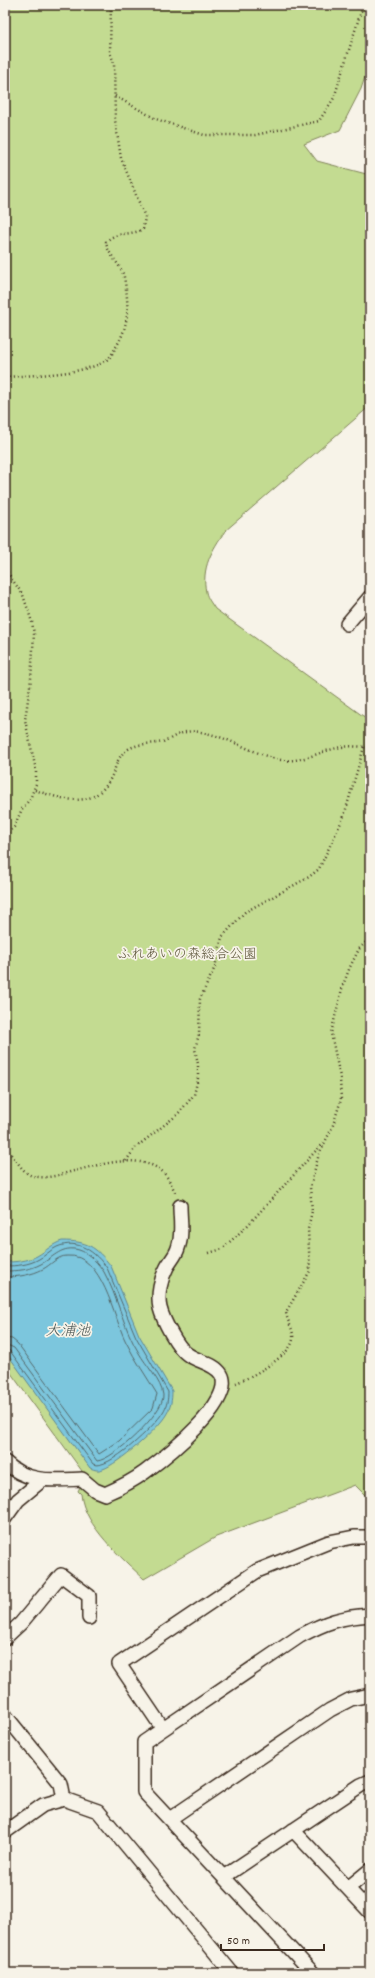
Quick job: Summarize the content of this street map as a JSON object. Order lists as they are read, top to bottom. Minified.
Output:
{"water":["大浦池"],"parks":["ふれあいの森総合公園"],"scale_bar":"50 m"}
